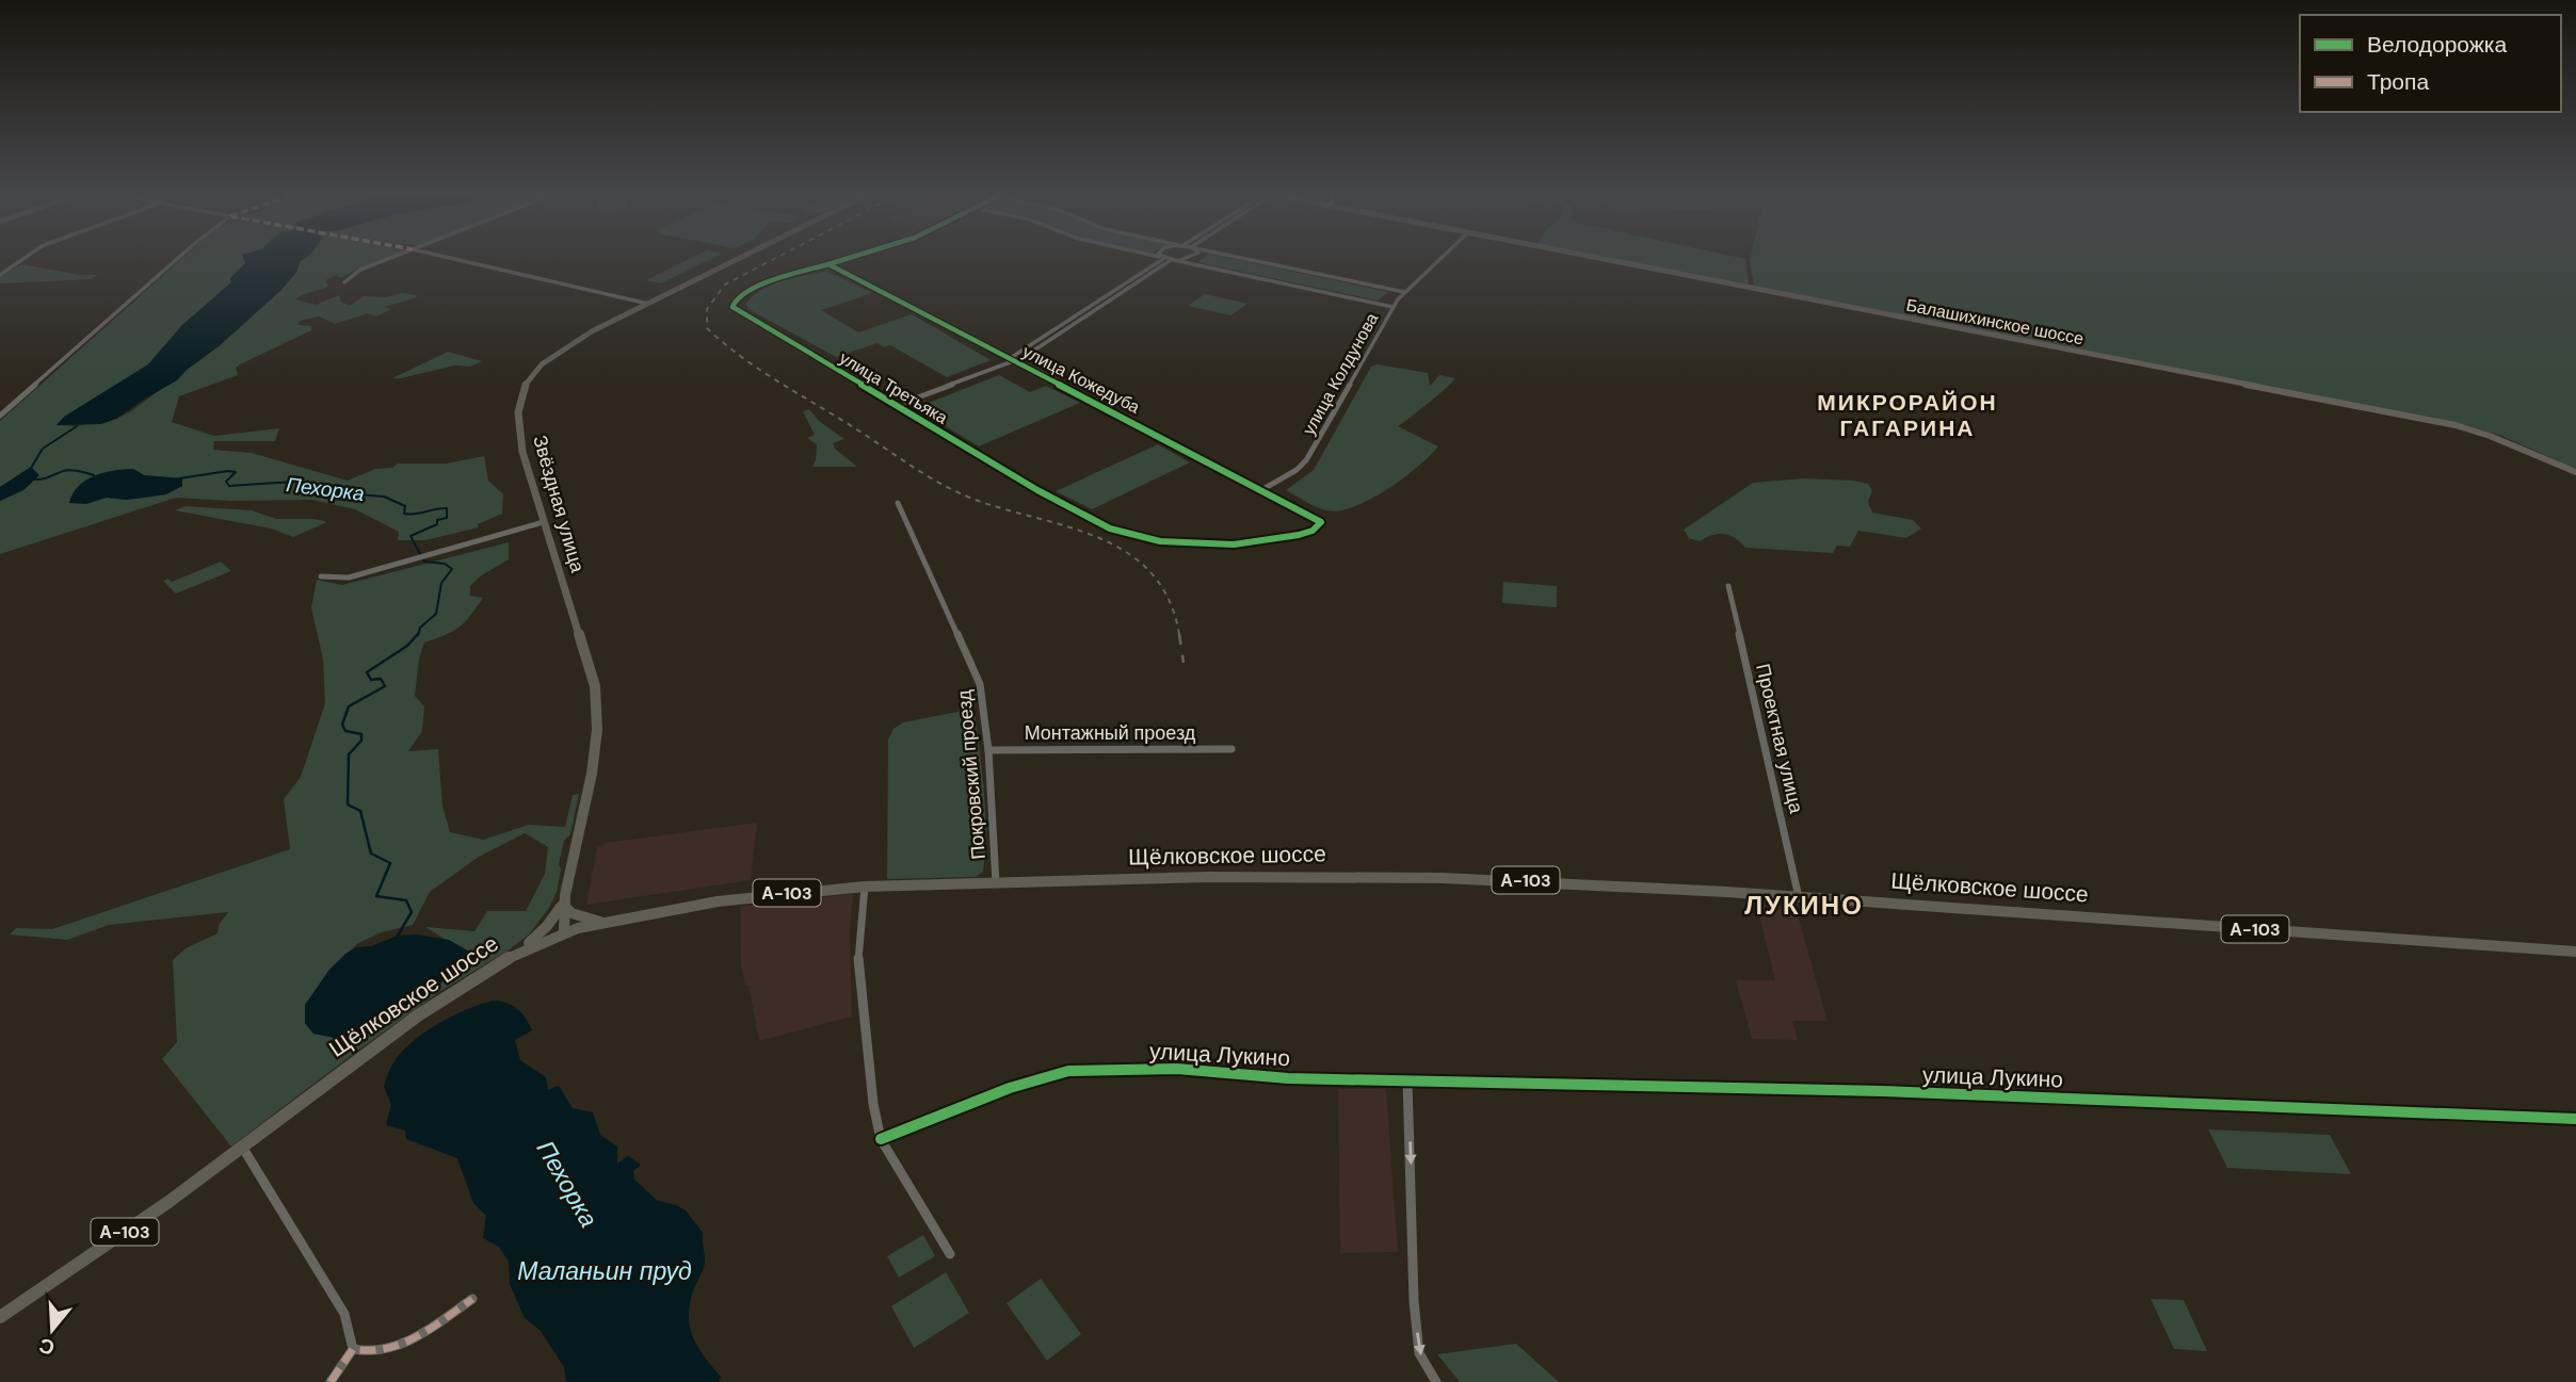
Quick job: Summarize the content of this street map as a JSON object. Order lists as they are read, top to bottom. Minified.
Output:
{"streets":{"main road":["Балашихинское шоссе","Звёздная улица","Щёлковское шоссе","А-103"],"street":["улица Колдунова","улица Кожедуба","улица Третьяка","Монтажный проезд","Проектная улица","Покровский проезд","улица Лукино"]},"crossings":[["улица Колдунова","улица Кожедуба"],["улица Кожедуба","улица Третьяка"],["Звёздная улица","Щёлковское шоссе"],["Монтажный проезд","Покровский проезд"],["Проектная улица","Щёлковское шоссе"],["Покровский проезд","Щёлковское шоссе"]],"districts":["МИКРОРАЙОН ГАГАРИНА","ЛУКИНО"],"water":["Пехорка","Маланьин пруд"],"legend":["Велодорожка","Тропа"],"north":"bottom"}
